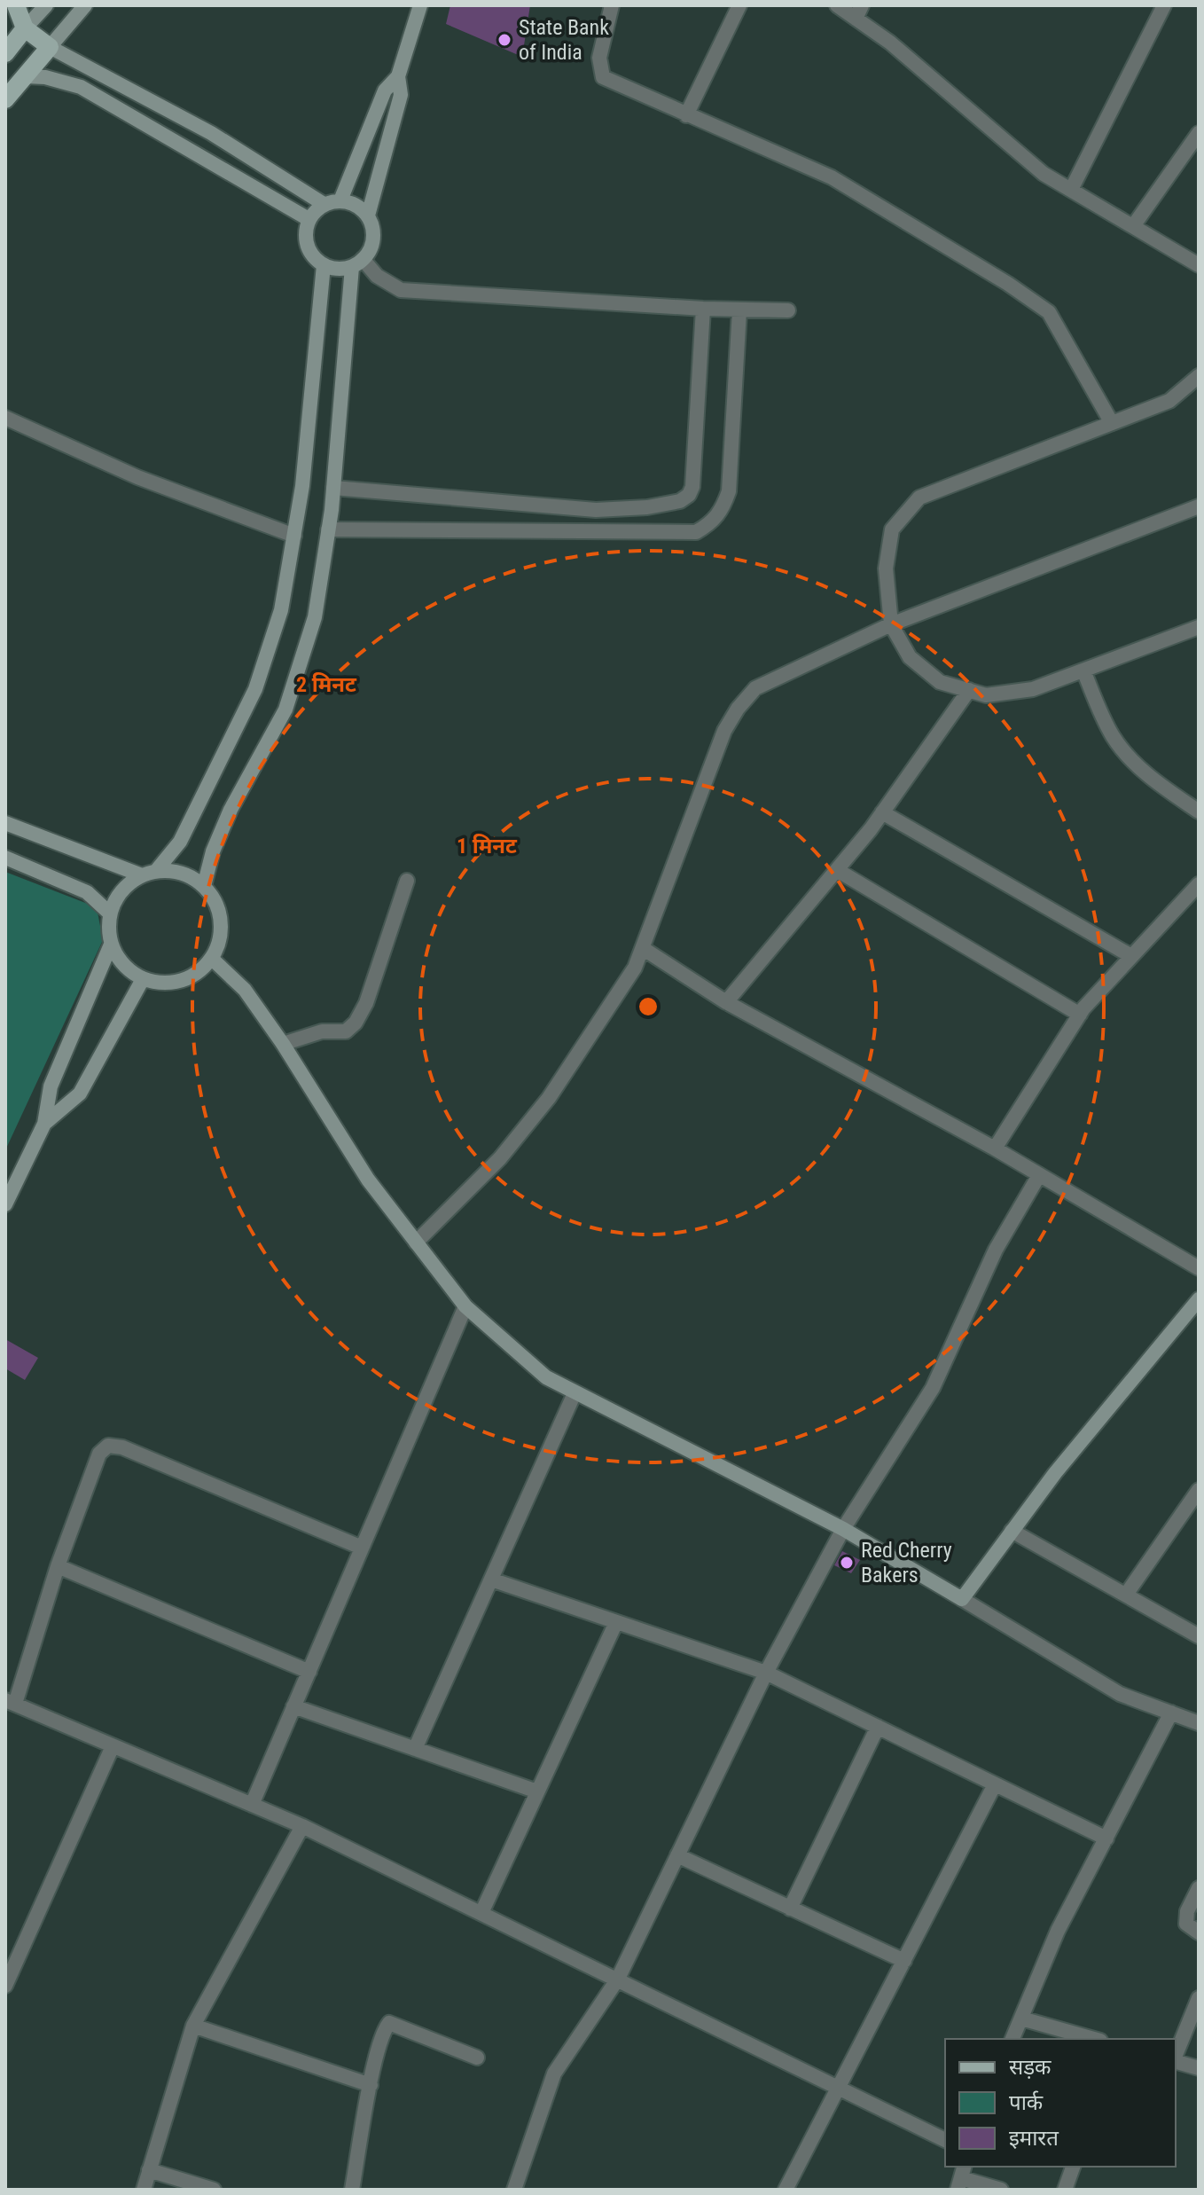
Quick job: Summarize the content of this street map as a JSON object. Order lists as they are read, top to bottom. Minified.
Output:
{"places":["State Bank of India","Red Cherry Bakers"],"legend":["सड़क","पार्क","इमारत"],"rings":["2 मिनट","1 मिनट"]}
